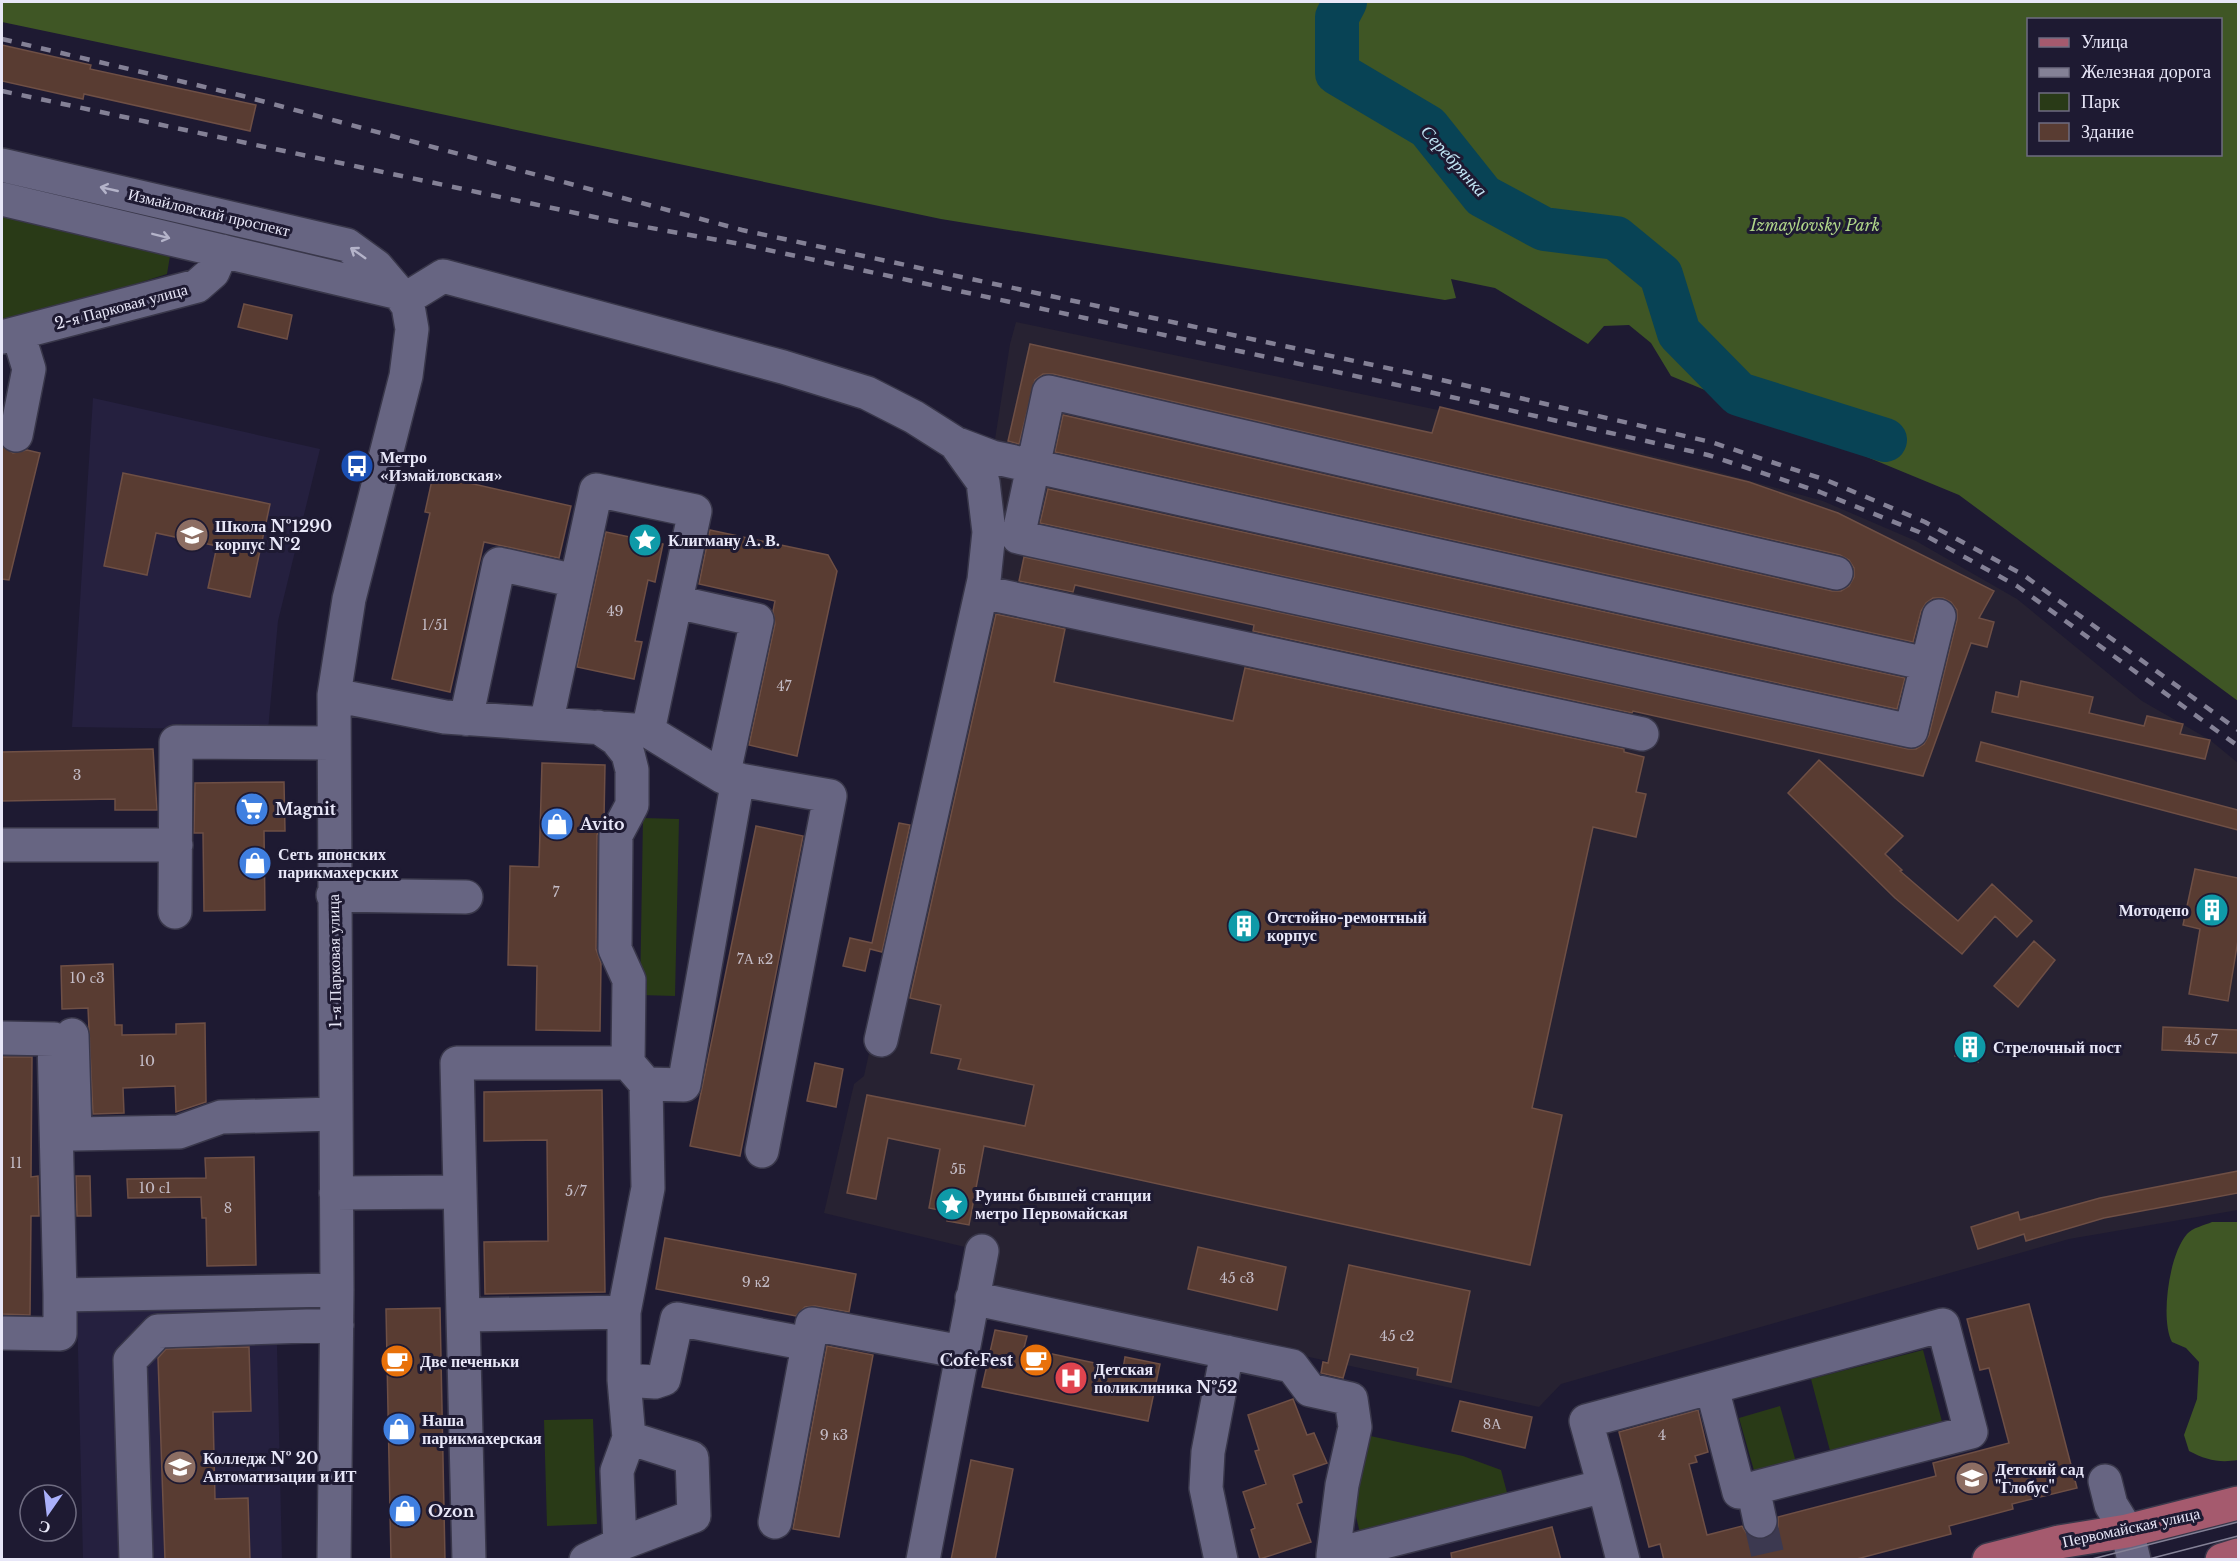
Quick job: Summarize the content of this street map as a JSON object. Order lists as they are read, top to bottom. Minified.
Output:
{"streets":{"main road":["Первомайская улица"],"street":["Измайловский проспект","2-я Парковая улица","1-я Парковая улица"]},"crossings":[["Измайловский проспект","2-я Парковая улица"],["Измайловский проспект","1-я Парковая улица"]],"water":["Серебрянка"],"parks":["Izmaylovsky Park"],"places":{"bus stop":["Метро «Измайловская»"],"school or university":["Школа №1290 корпус №2","Колледж № 20 Автоматизации и ИТ","Детский сад \"Глобус\""],"place":["Клигману А. В.","Руины бывшей станции метро Первомайская"],"supermarket":["Magnit"],"shop":["Avito","Сеть японских парикмахерских","Наша парикмахерская","Ozon"],"building":["Мотодепо","Отстойно-ремонтный корпус","Стрелочный пост"],"cafe":["CofeFest","Две печеньки"],"hospital":["Детская поликлиника №52"]},"house_numbers":["49","1/51","47","3","7","7А к2","10 с3","45 с7","10","11","5Б","10 с1","5/7","8","45 с3","9 к2","45 с2","8А","9 к3","4"],"legend":["Улица","Железная дорога","Парк","Здание"],"north":"bottom"}
